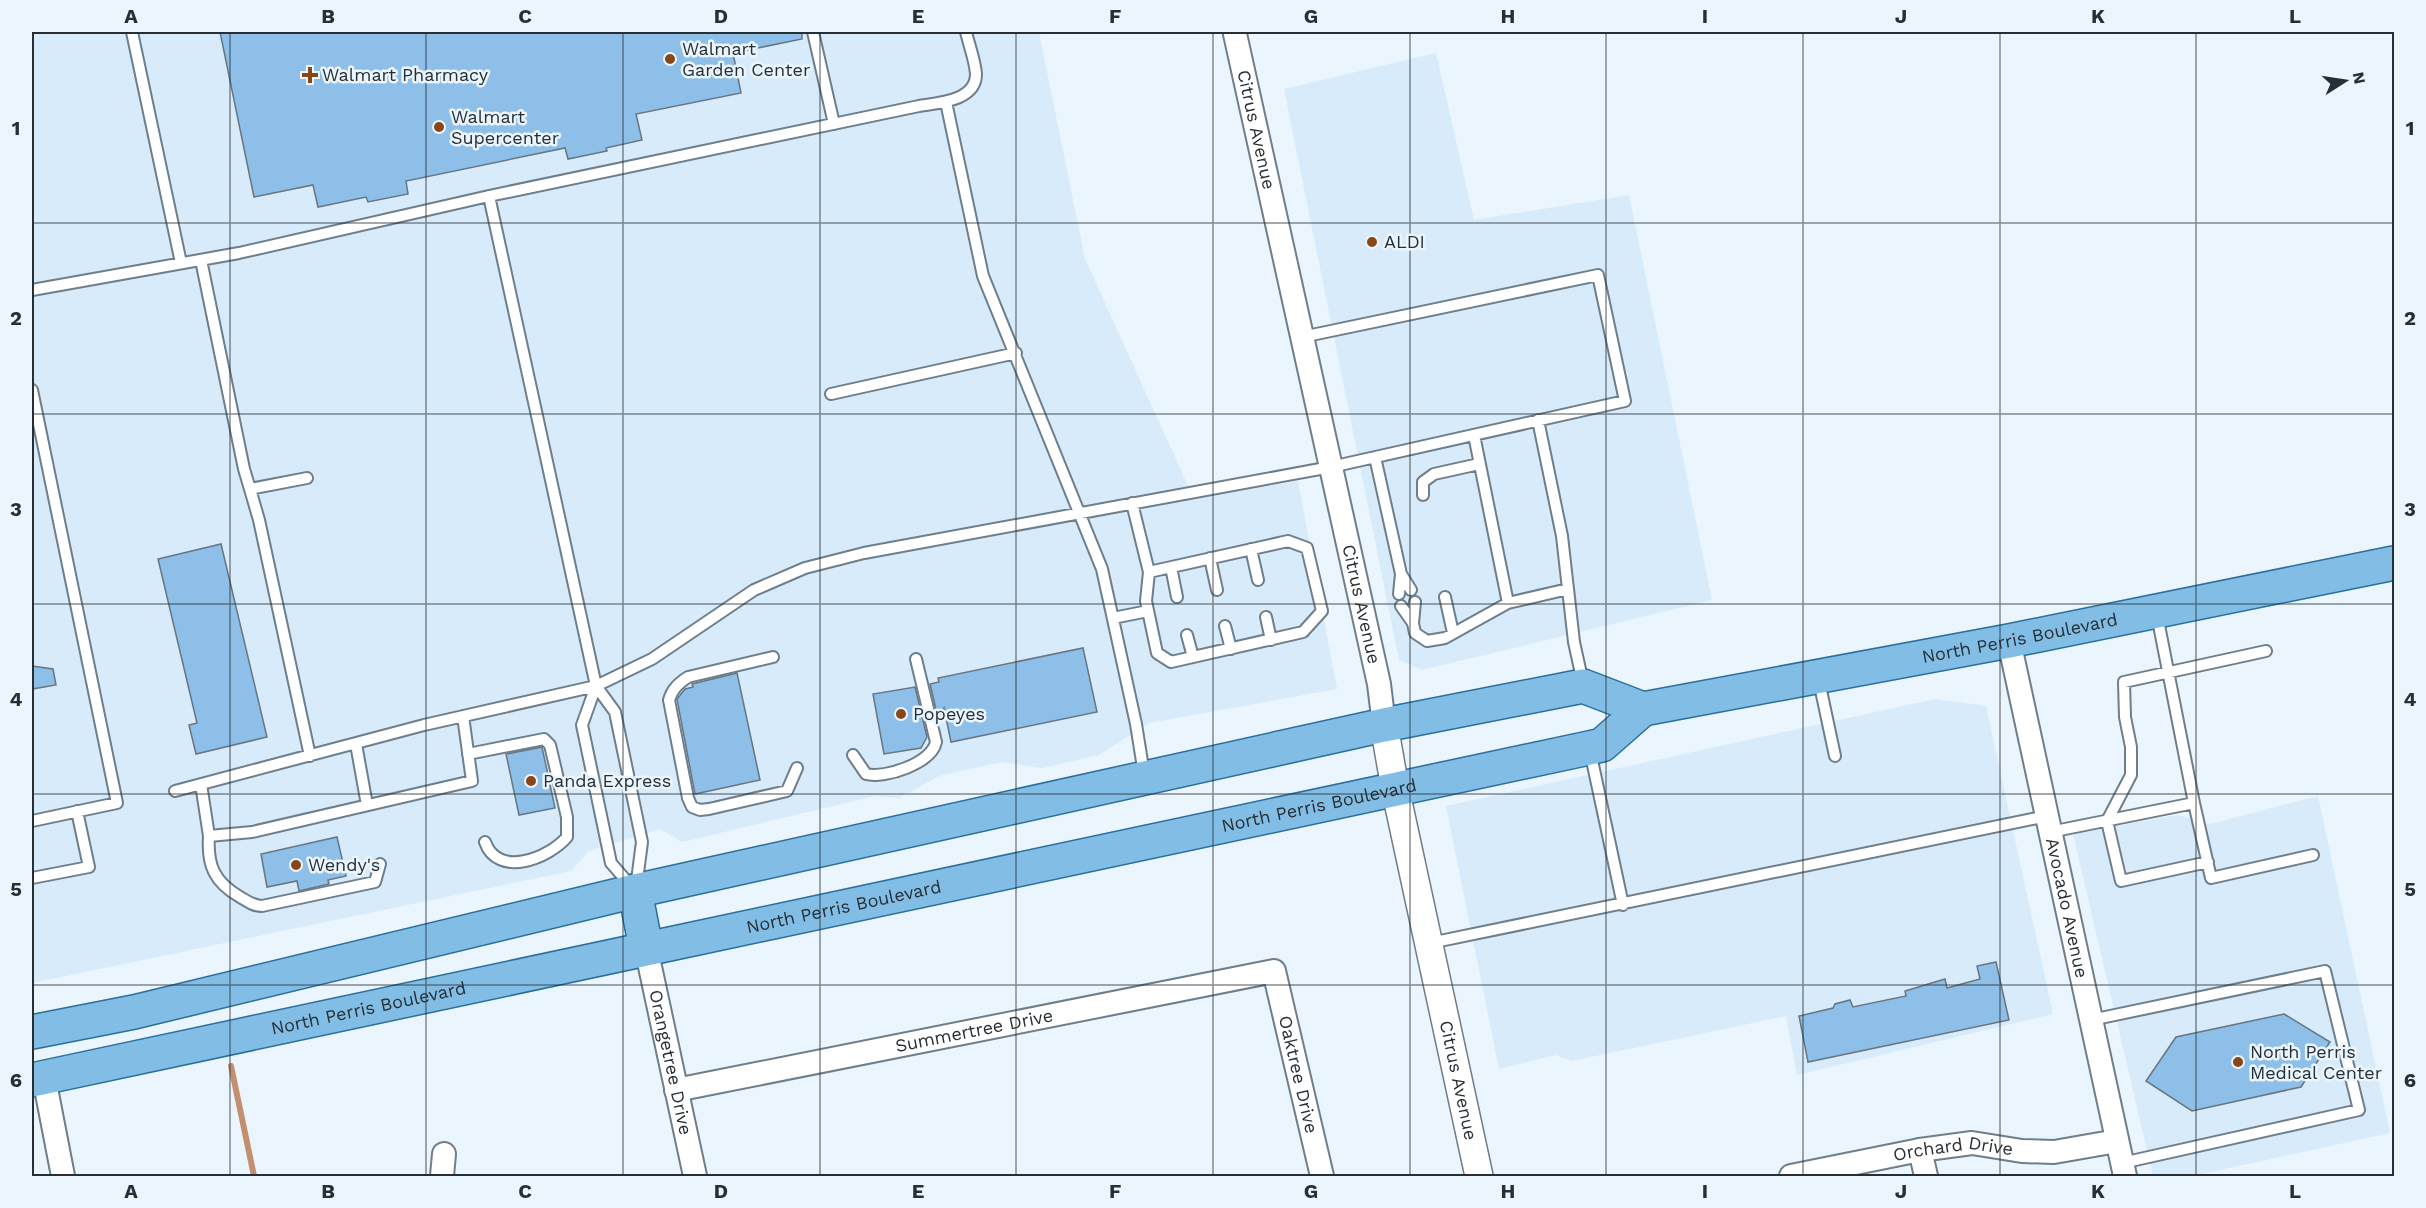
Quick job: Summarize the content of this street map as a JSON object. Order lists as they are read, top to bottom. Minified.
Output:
{"streets":{"main road":["North Perris Boulevard"],"street":["Citrus Avenue","Avocado Avenue","Summertree Drive","Orangetree Drive","Oaktree Drive","Orchard Drive"]},"crossings":[["Citrus Avenue","North Perris Boulevard"],["North Perris Boulevard","Avocado Avenue"],["North Perris Boulevard","Orangetree Drive"],["Avocado Avenue","Orchard Drive"],["Summertree Drive","Orangetree Drive"],["Summertree Drive","Oaktree Drive"]],"places":{"other":["Walmart Garden Center","Walmart Supercenter","ALDI","Popeyes","Panda Express","Wendy's","North Perris Medical Center"],"health":["Walmart Pharmacy"]},"north":"right","grid":{"columns":["A","B","C","D","E","F","G","H","I","J","K","L"],"rows":["1","2","3","4","5","6"]}}
